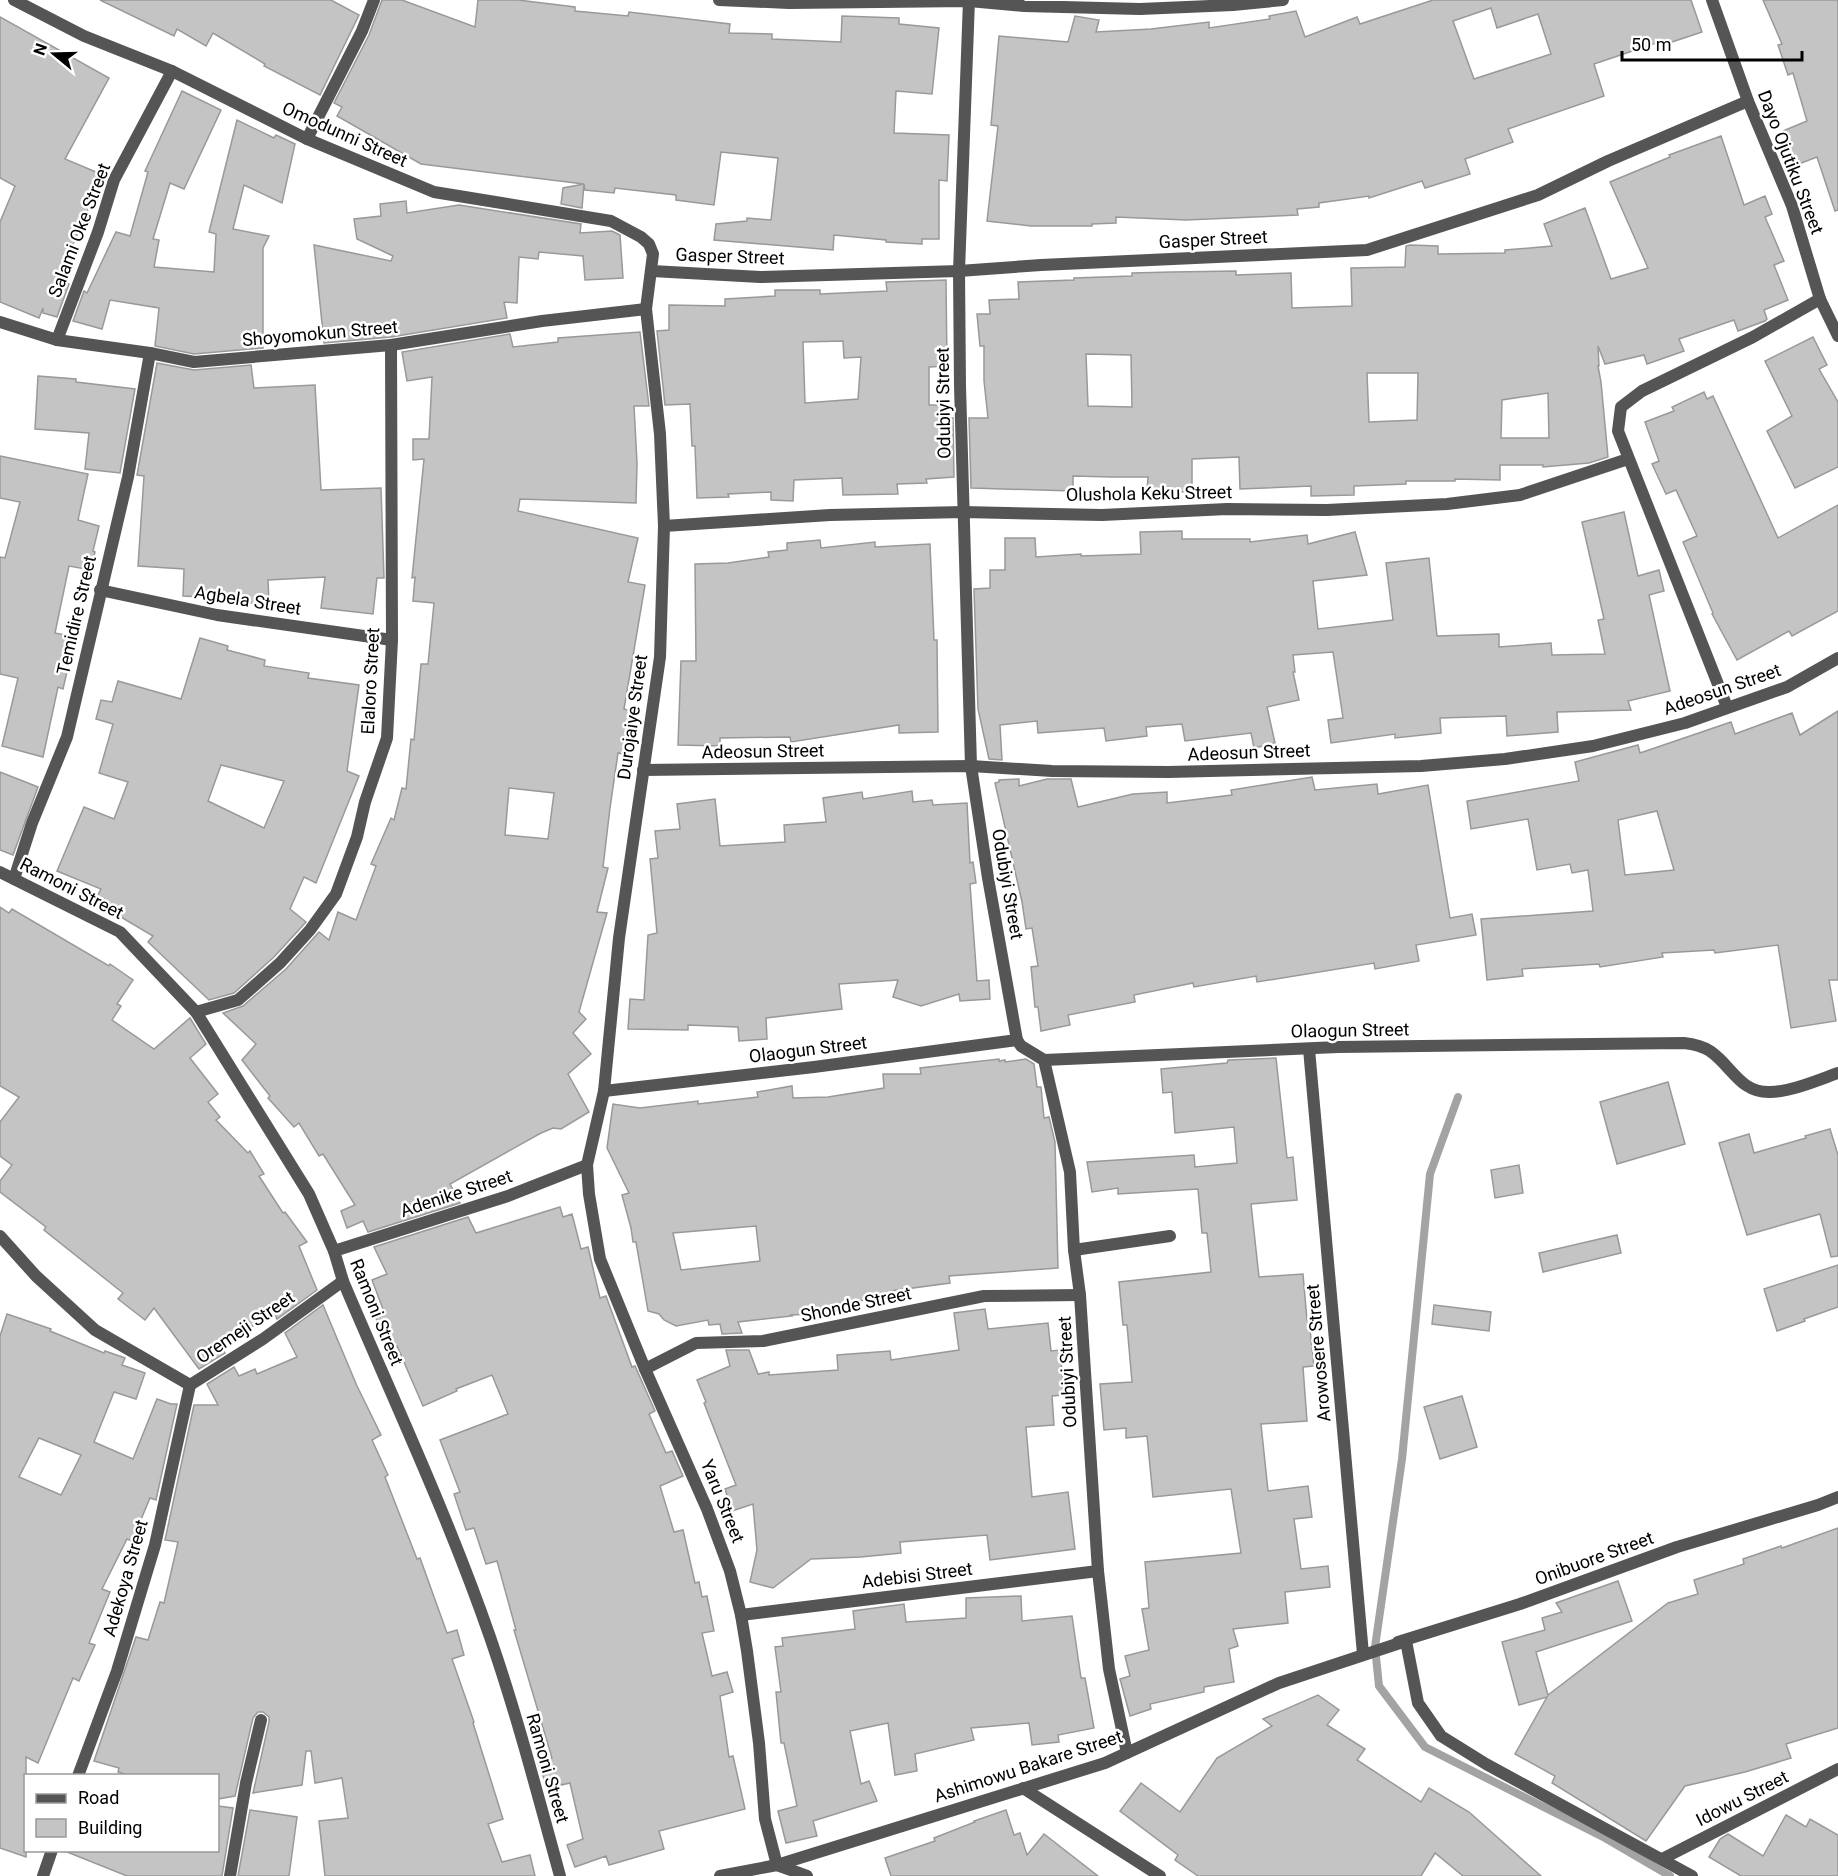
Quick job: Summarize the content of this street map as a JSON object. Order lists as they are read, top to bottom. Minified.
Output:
{"streets":{"street":["Omodunni Street","Dayo Ojutiku Street","Salami Oke Street","Gasper Street","Shoyomokun Street","Odubiyi Street","Olushola Keku Street","Agbela Street","Temidire Street","Elaloro Street","Adeosun Street","Durojaiye Street","Ramoni Street","Olaogun Street","Adenike Street","Shonde Street","Oremeji Street","Arowosere Street","Yaru Street","Onibuore Street","Adebisi Street","Adekoya Street","Ashimowu Bakare Street","Idowu Street"]},"crossings":[["Omodunni Street","Salami Oke Street"],["Omodunni Street","Gasper Street"],["Omodunni Street","Durojaiye Street"],["Dayo Ojutiku Street","Gasper Street"],["Salami Oke Street","Shoyomokun Street"],["Gasper Street","Odubiyi Street"],["Gasper Street","Durojaiye Street"],["Shoyomokun Street","Temidire Street"],["Shoyomokun Street","Elaloro Street"],["Shoyomokun Street","Durojaiye Street"],["Odubiyi Street","Olushola Keku Street"],["Odubiyi Street","Adeosun Street"],["Odubiyi Street","Olaogun Street"],["Odubiyi Street","Shonde Street"],["Odubiyi Street","Adebisi Street"],["Odubiyi Street","Ashimowu Bakare Street"],["Olushola Keku Street","Durojaiye Street"],["Agbela Street","Temidire Street"],["Agbela Street","Elaloro Street"],["Temidire Street","Ramoni Street"],["Elaloro Street","Ramoni Street"],["Adeosun Street","Durojaiye Street"],["Durojaiye Street","Olaogun Street"],["Durojaiye Street","Adenike Street"],["Durojaiye Street","Yaru Street"],["Ramoni Street","Adenike Street"],["Ramoni Street","Oremeji Street"],["Olaogun Street","Arowosere Street"],["Adenike Street","Yaru Street"],["Shonde Street","Yaru Street"],["Oremeji Street","Adekoya Street"],["Arowosere Street","Onibuore Street"],["Arowosere Street","Ashimowu Bakare Street"],["Yaru Street","Adebisi Street"],["Yaru Street","Ashimowu Bakare Street"],["Onibuore Street","Ashimowu Bakare Street"]],"legend":["Road","Building"],"scale_bar":"50 m","north":"left"}
